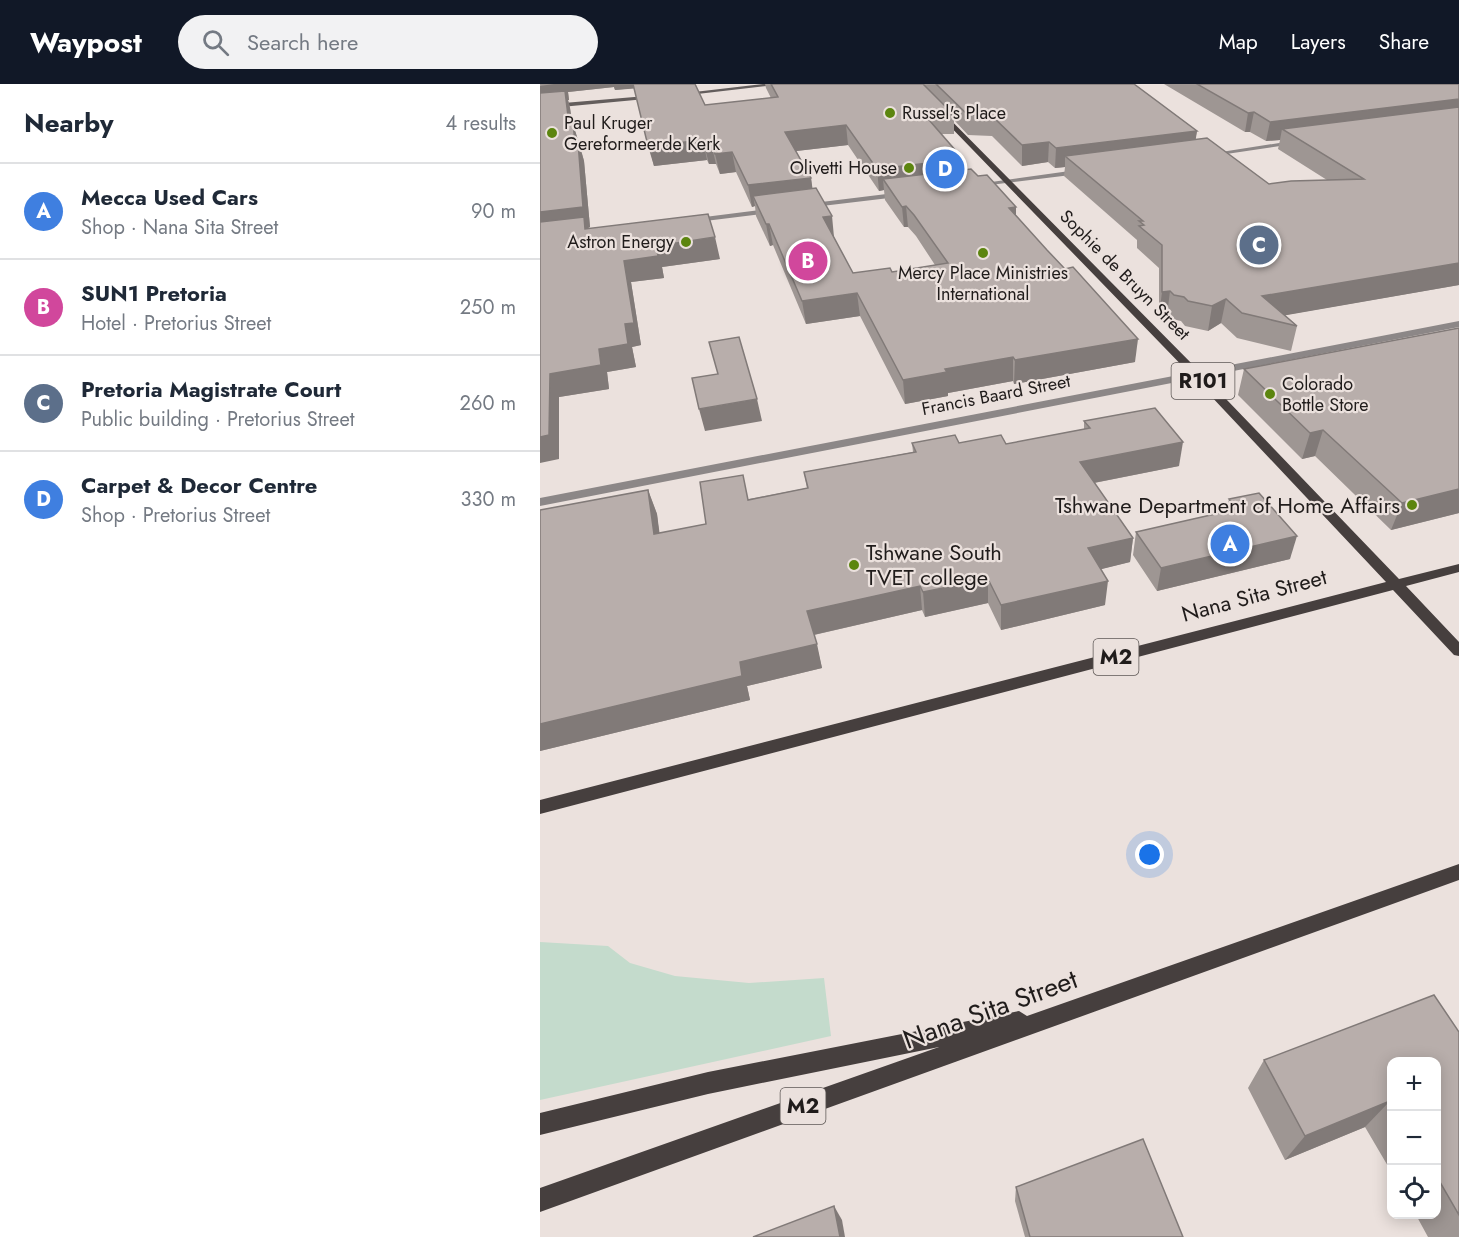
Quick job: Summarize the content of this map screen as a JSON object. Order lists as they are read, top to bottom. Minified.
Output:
{"streets":{"main road":["Sophie de Bruyn Street","R101","Nana Sita Street","M2"],"street":["Francis Baard Street"]},"crossings":[["Sophie de Bruyn Street","Francis Baard Street"],["Sophie de Bruyn Street","Nana Sita Street"]],"places":["Russel's Place","Paul Kruger Gereformeerde Kerk","Olivetti House","Astron Energy","Mercy Place Ministries International","Colorado Bottle Store","Tshwane Department of Home Affairs","Tshwane South TVET college"],"page":{"header":"Waypost","search":"Search here","nav":["Map","Layers","Share"],"heading":["Nearby","4 results"],"pins":["D","C","B","A"],"list":[{"mark":"A","name":"Mecca Used Cars","note":"Shop · Nana Sita Street","value":"90 m"},{"mark":"B","name":"SUN1 Pretoria","note":"Hotel · Pretorius Street","value":"250 m"},{"mark":"C","name":"Pretoria Magistrate Court","note":"Public building · Pretorius Street","value":"260 m"},{"mark":"D","name":"Carpet & Decor Centre","note":"Shop · Pretorius Street","value":"330 m"}],"map_buttons":["+","−"]}}
